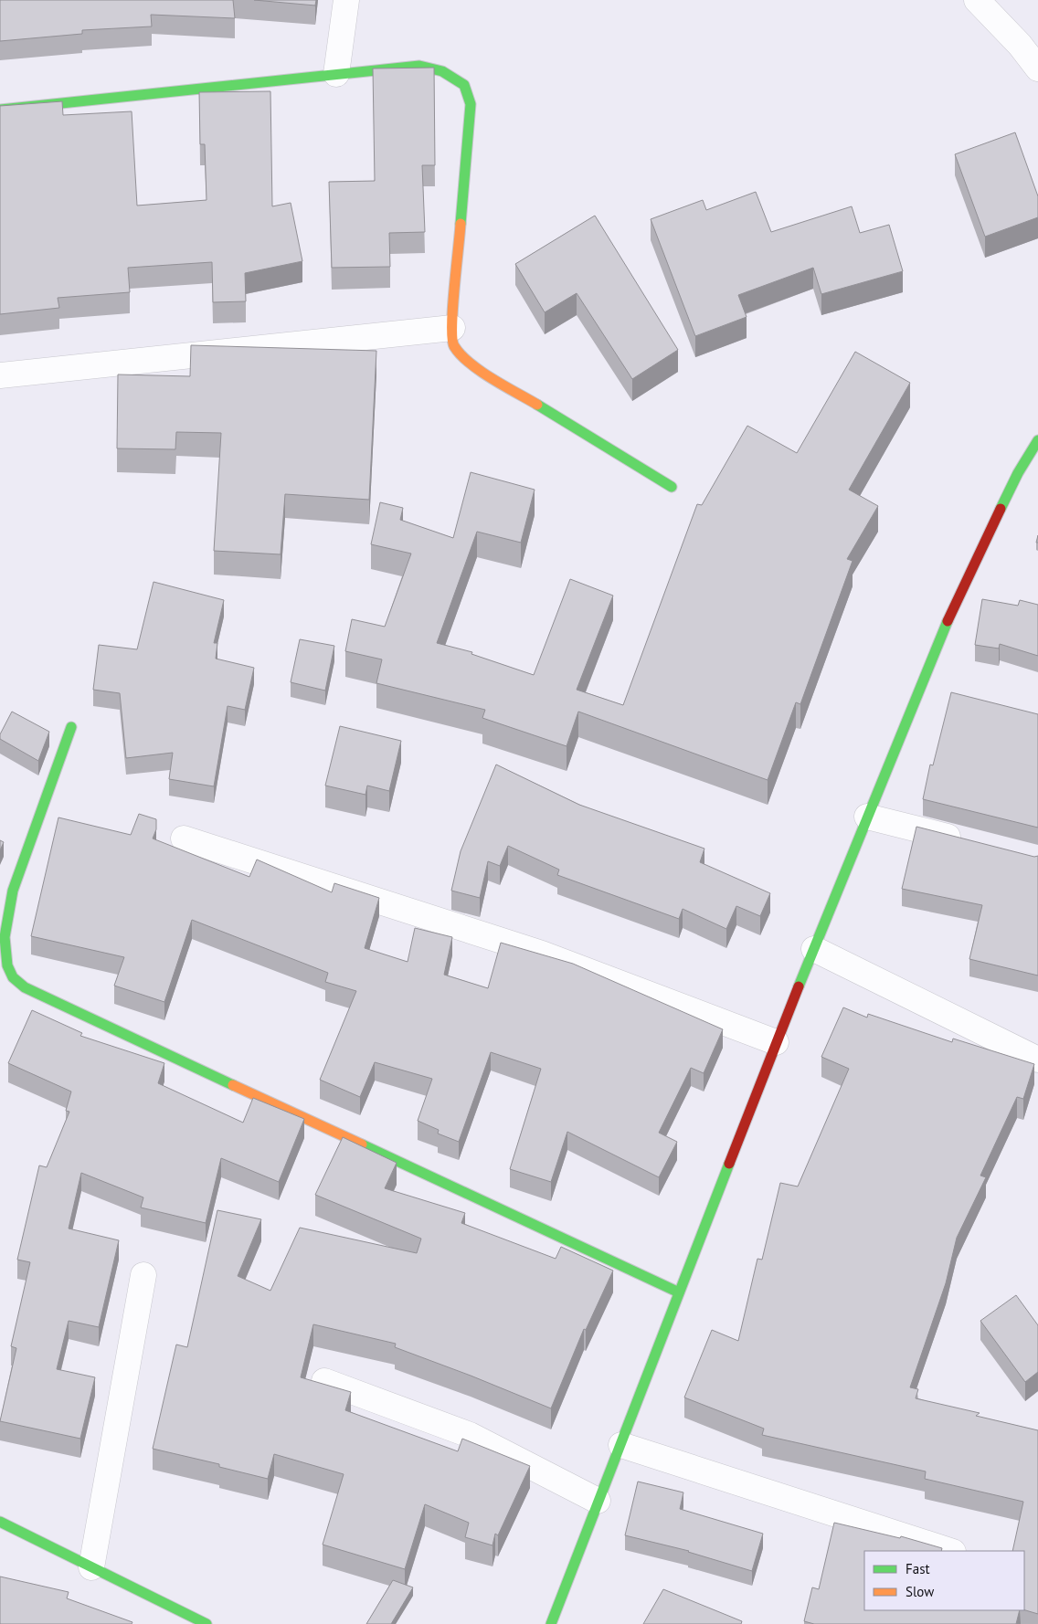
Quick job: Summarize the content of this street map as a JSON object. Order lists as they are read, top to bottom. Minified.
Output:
{"legend":["Fast","Slow"]}
